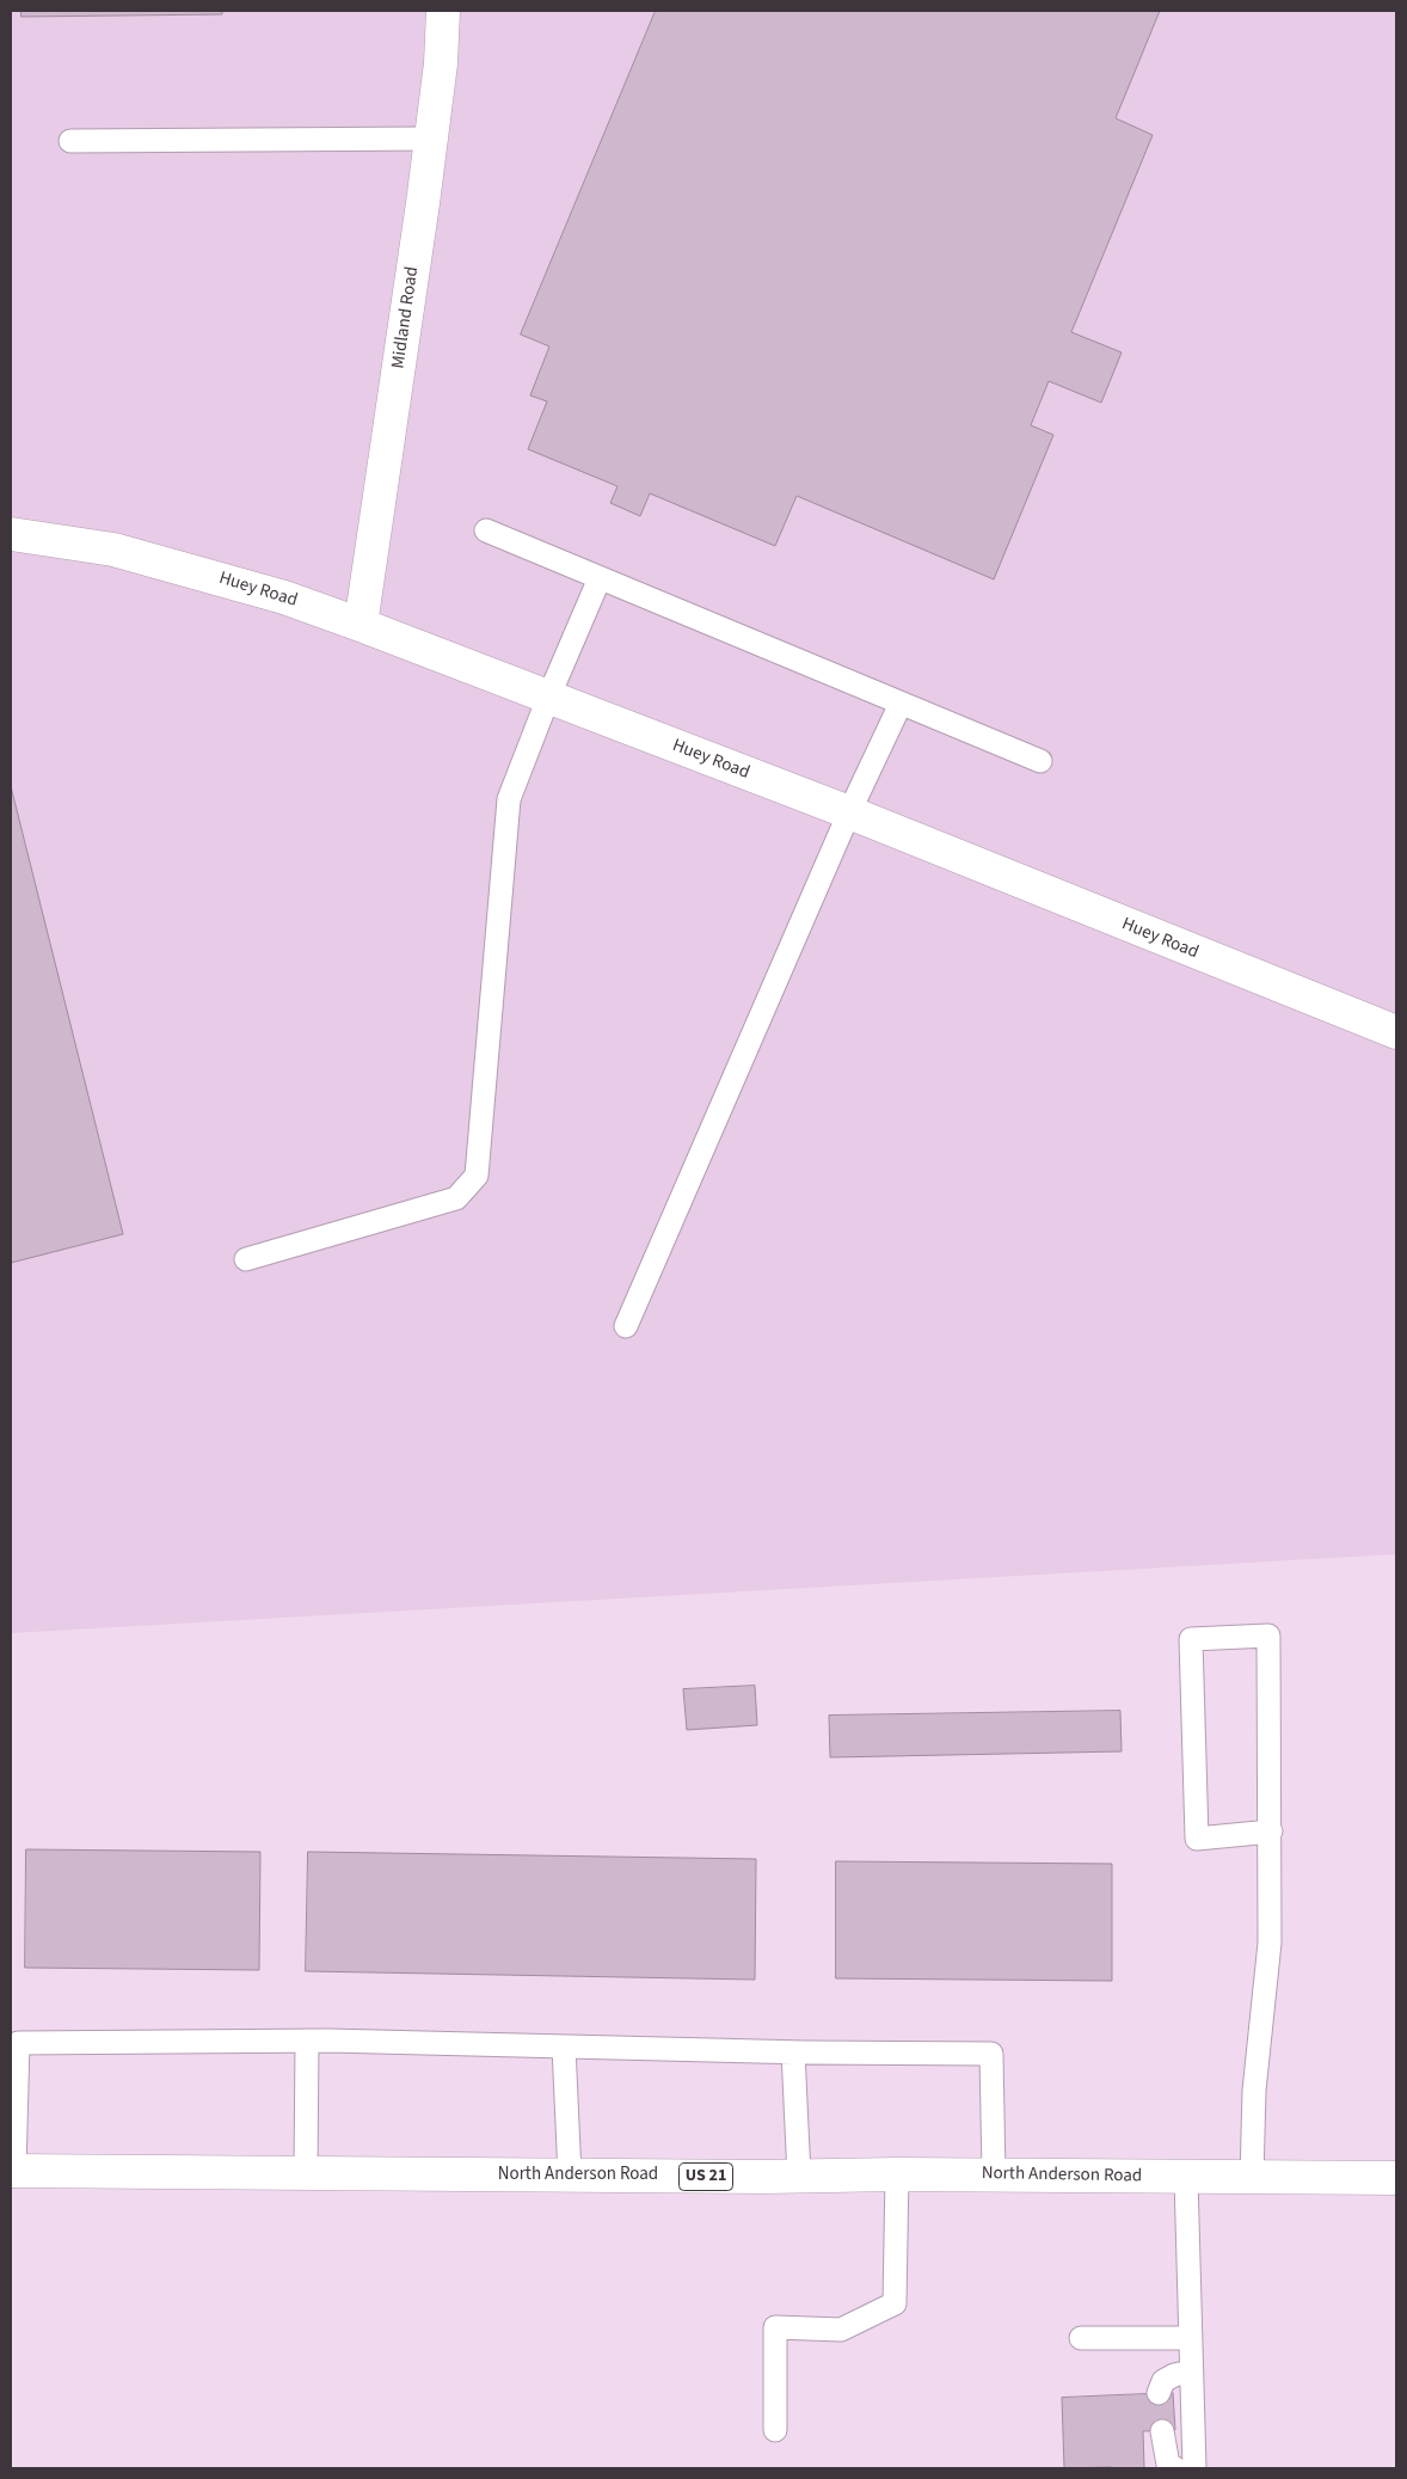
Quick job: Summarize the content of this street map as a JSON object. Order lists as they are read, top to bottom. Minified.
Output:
{"streets":{"street":["Midland Road","Huey Road","North Anderson Road","US 21"]},"crossings":[["Midland Road","Huey Road"]]}
